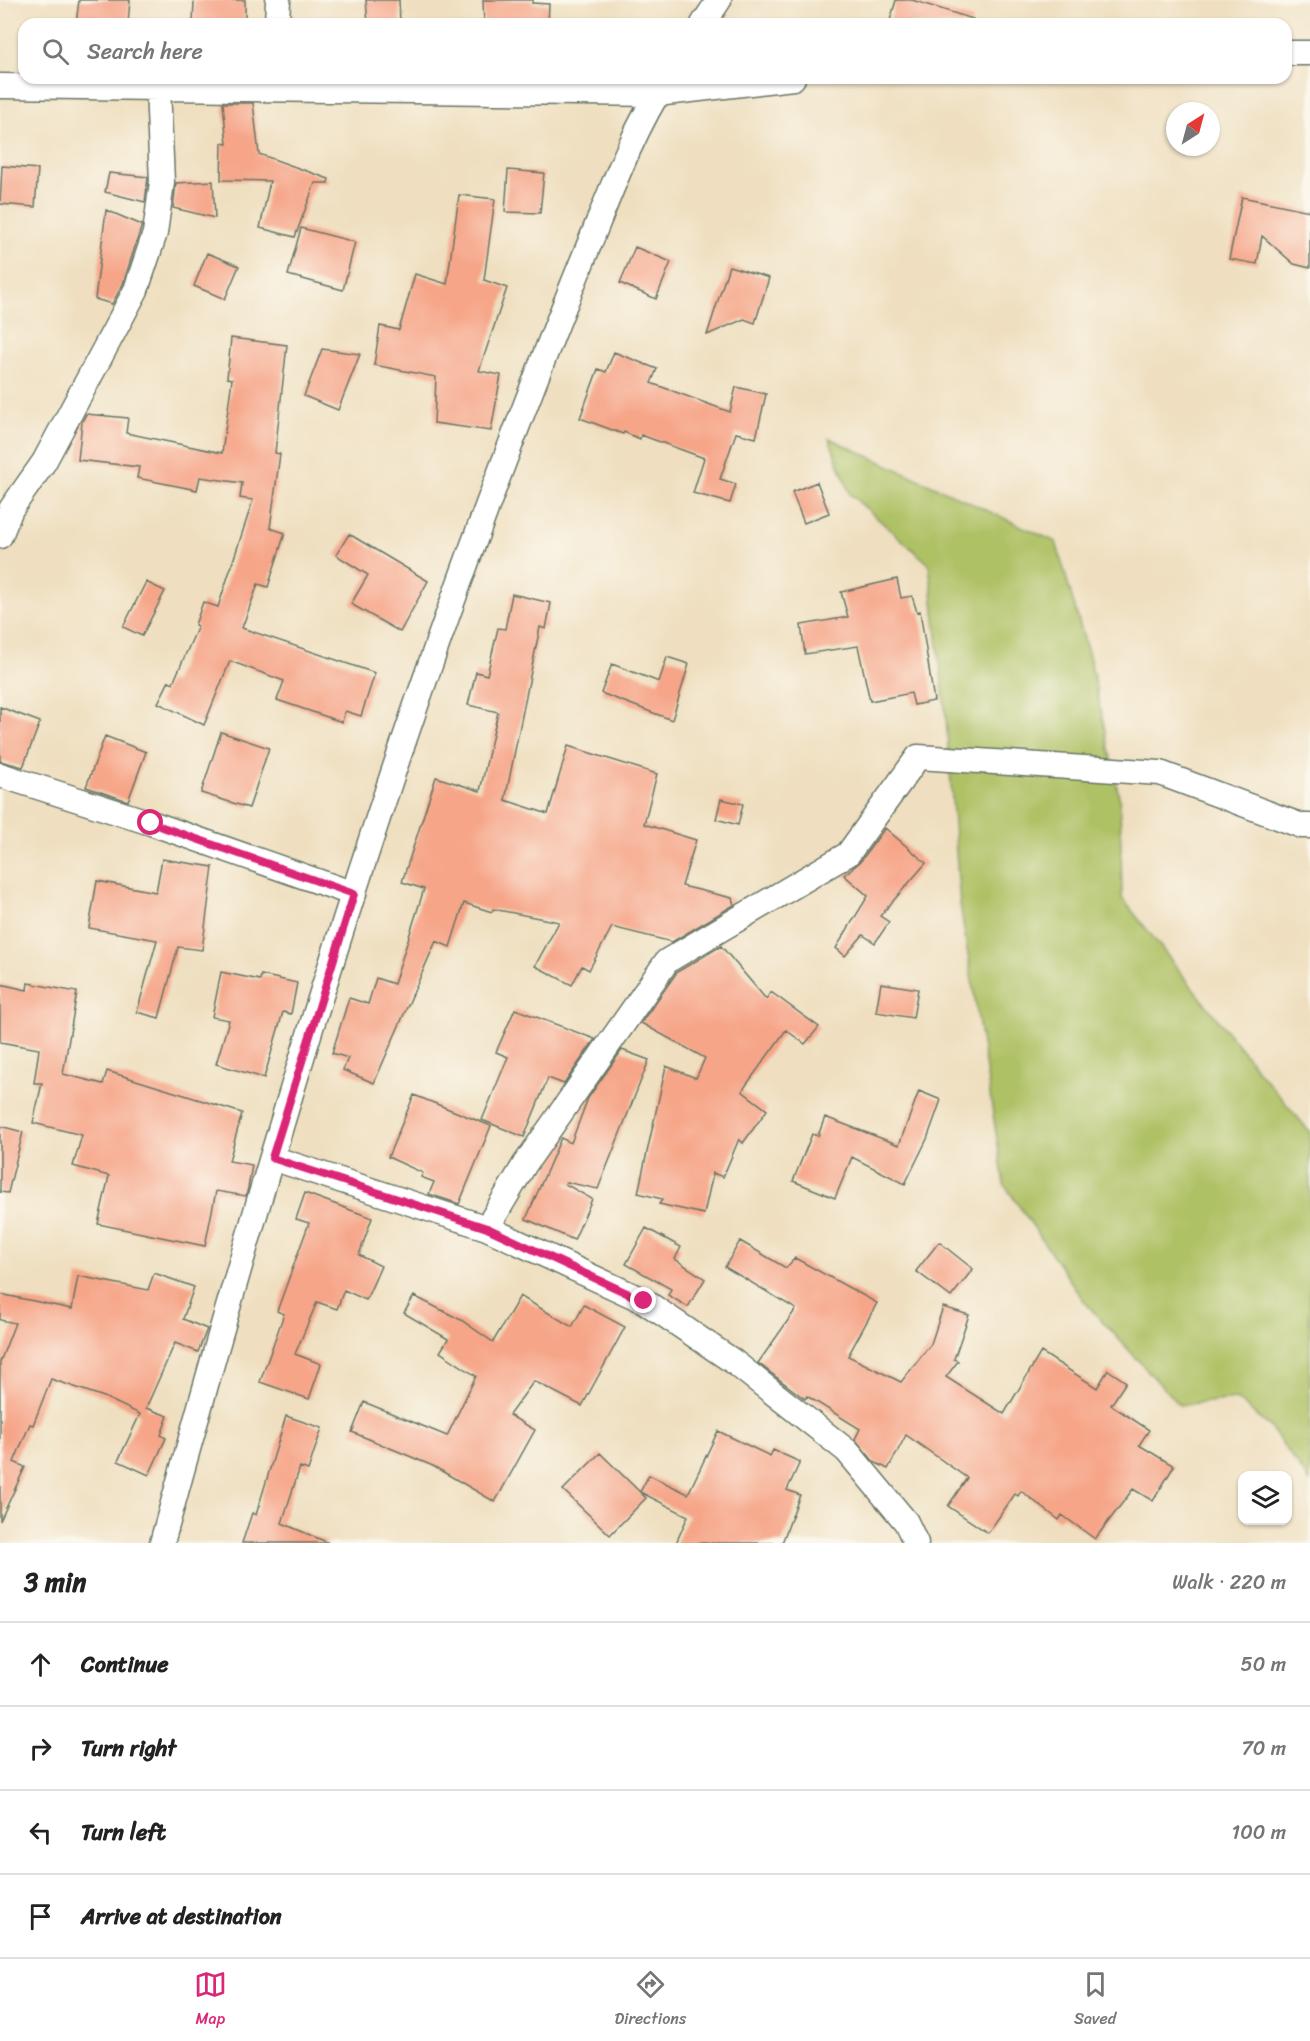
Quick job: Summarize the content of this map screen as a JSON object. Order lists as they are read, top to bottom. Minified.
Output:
{"north":"top right","page":{"search":"Search here","heading":["3 min","Walk · 220 m"],"list":[["Continue","50 m"],["Turn right","70 m"],["Turn left","100 m"],"Arrive at destination"],"nav":["Map","Directions","Saved"]}}
